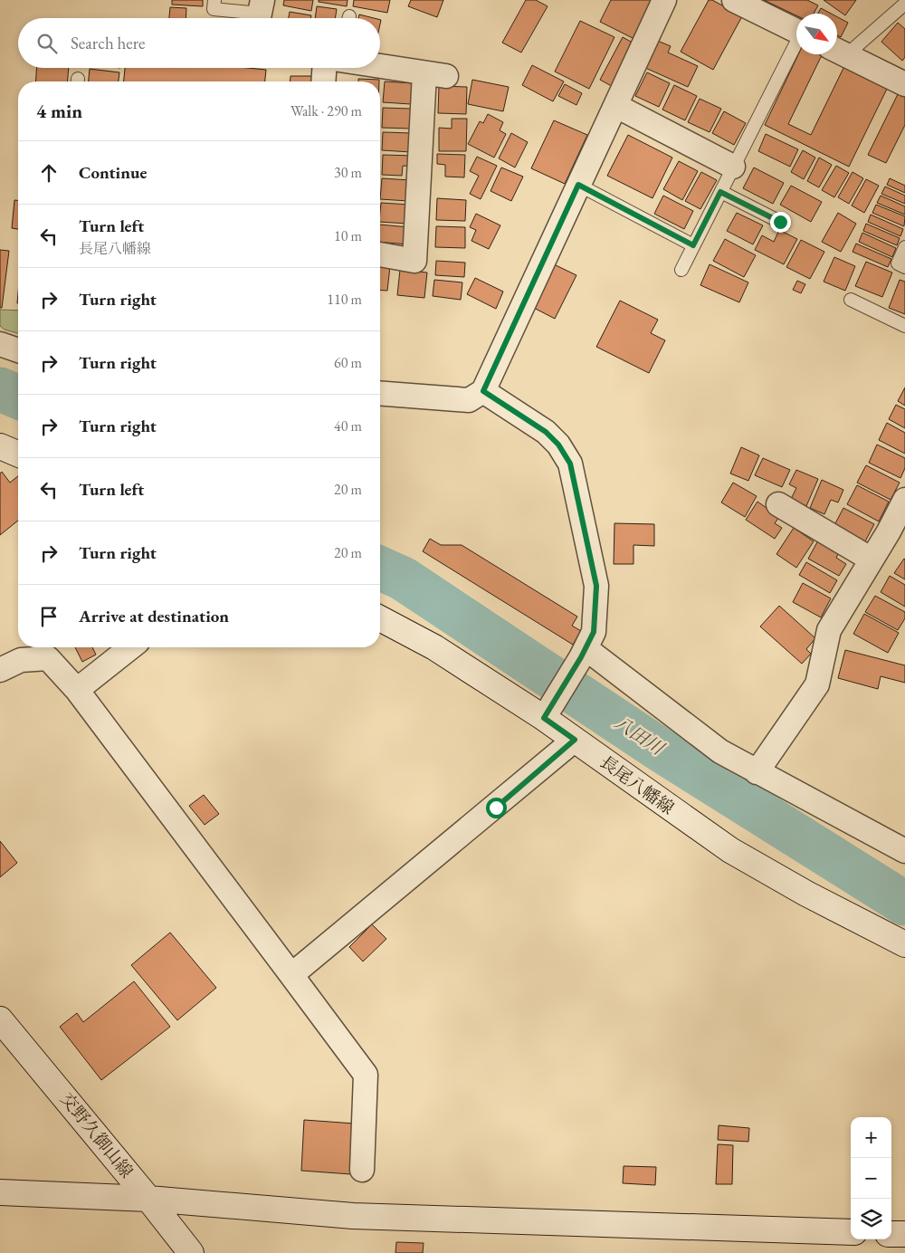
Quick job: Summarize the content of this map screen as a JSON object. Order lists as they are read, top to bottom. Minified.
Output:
{"streets":{"main road":["長尾八幡線","交野久御山線"]},"water":["八田川"],"north":"bottom right","page":{"search":"Search here","heading":["4 min","Walk · 290 m"],"list":[["Continue","30 m"],["Turn left","長尾八幡線","10 m"],["Turn right","110 m"],["Turn right","60 m"],["Turn right","40 m"],["Turn left","20 m"],["Turn right","20 m"],"Arrive at destination"],"map_buttons":["+","−"]}}
